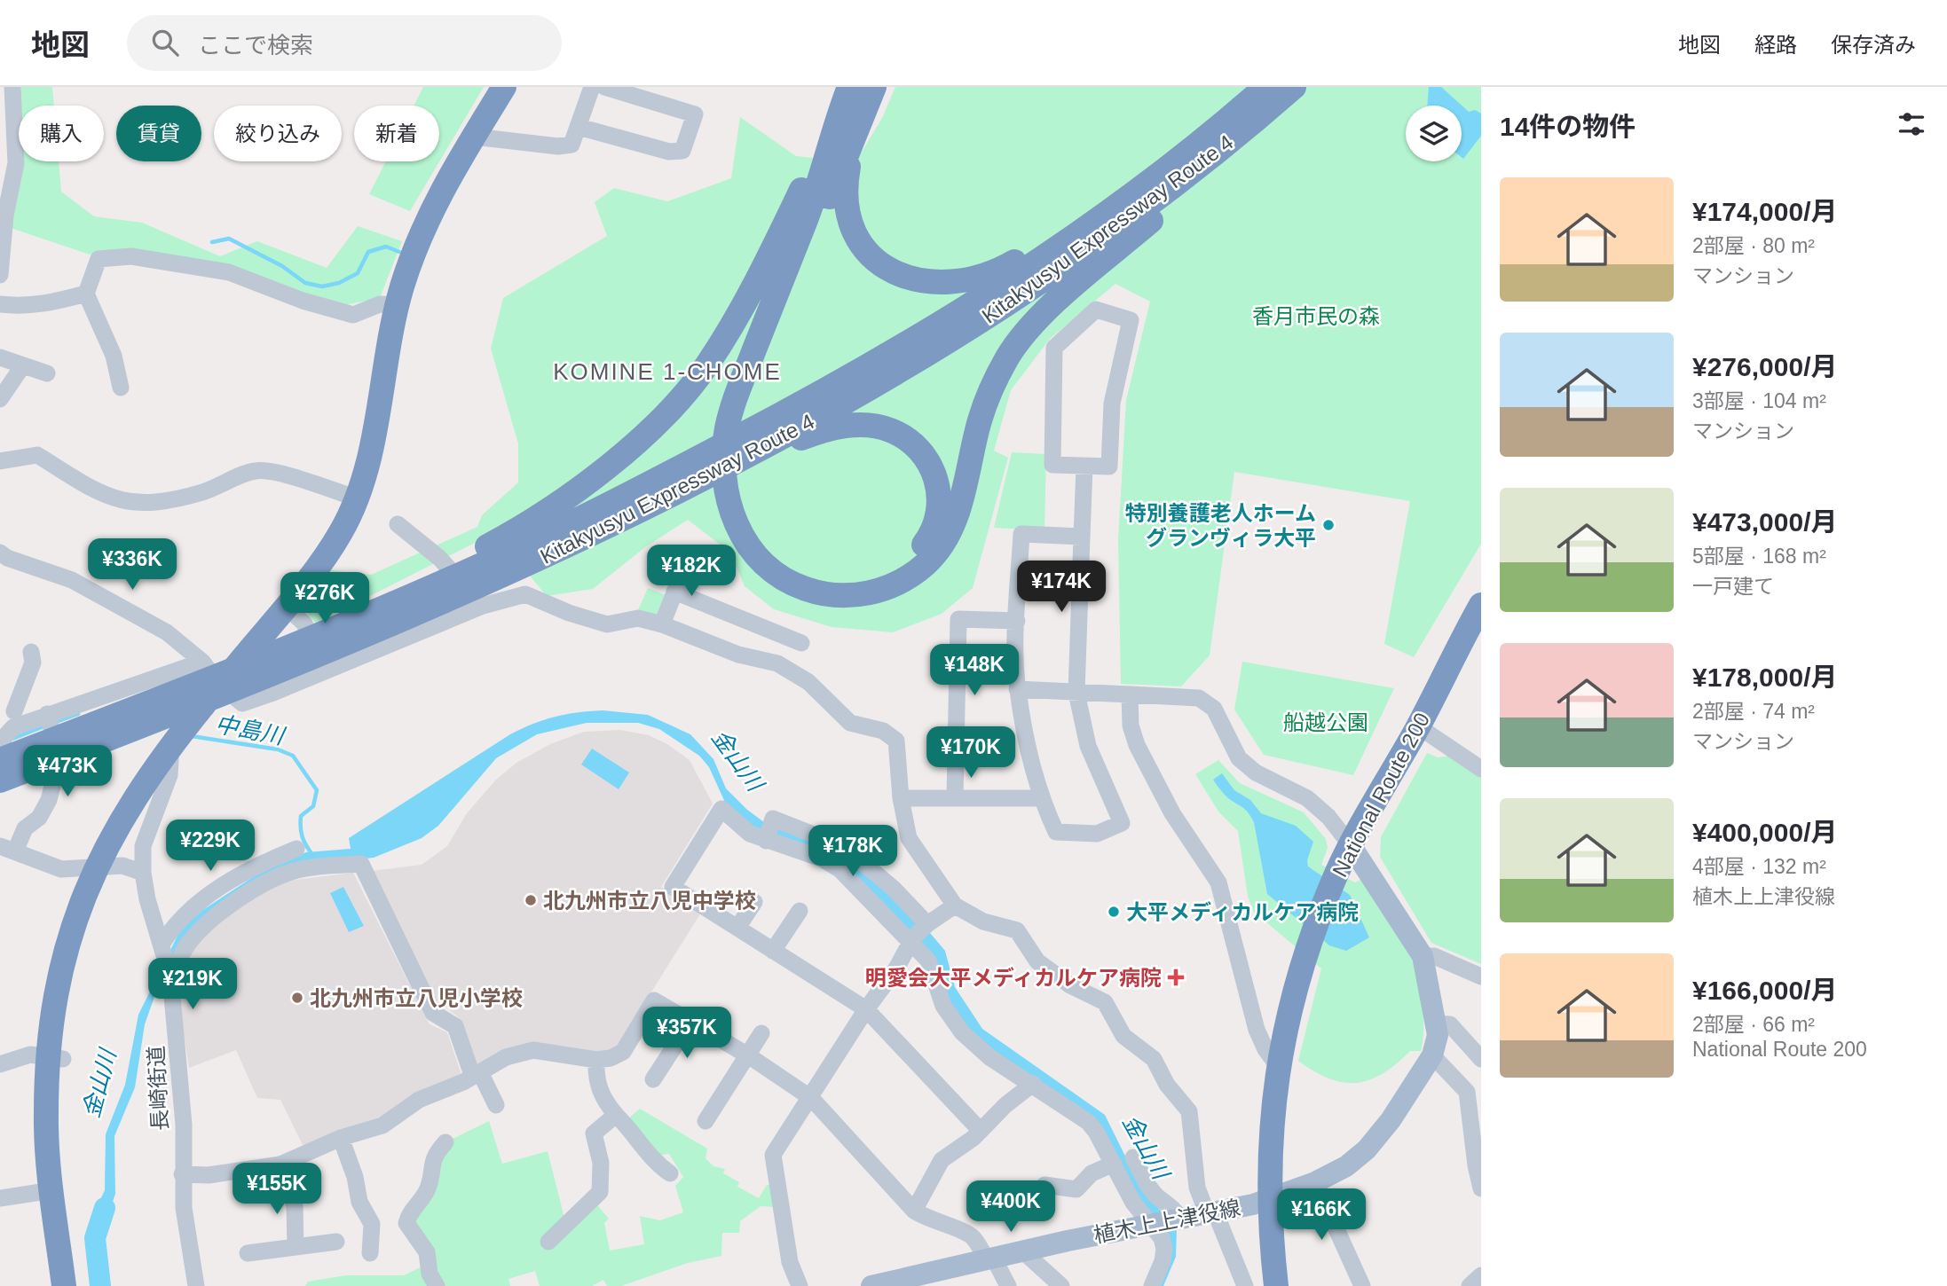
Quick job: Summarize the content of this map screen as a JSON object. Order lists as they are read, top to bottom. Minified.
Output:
{"streets":{"highway":["Kitakyusyu Expressway Route 4","National Route 200"],"main road":["植木上上津役線"],"street":["長崎街道"]},"crossings":[["National Route 200","植木上上津役線"]],"districts":["KOMINE 1-CHOME"],"water":["中島川","金山川"],"parks":["香月市民の森","船越公園"],"places":{"other":["特別養護老人ホーム グランヴィラ大平","北九州市立八児中学校","大平メディカルケア病院","北九州市立八児小学校"],"health":["明愛会大平メディカルケア病院"]},"page":{"header":"地図","search":"ここで検索","nav":["地図","経路","保存済み"],"heading":"14件の物件","chip":["購入","賃貸","絞り込み","新着"],"list":[{"name":"¥174,000/月","note":"2部屋 · 80 m² · マンション"},{"name":"¥276,000/月","note":"3部屋 · 104 m² · マンション"},{"name":"¥473,000/月","note":"5部屋 · 168 m² · 一戸建て"},{"name":"¥178,000/月","note":"2部屋 · 74 m² · マンション"},{"name":"¥400,000/月","note":"4部屋 · 132 m² · 植木上上津役線"},{"name":"¥166,000/月","note":"2部屋 · 66 m² · National Route 200"}],"price":["¥336K","¥182K","¥174K","¥276K","¥148K","¥170K","¥473K","¥229K","¥178K","¥219K","¥357K","¥155K","¥400K","¥166K"]}}
